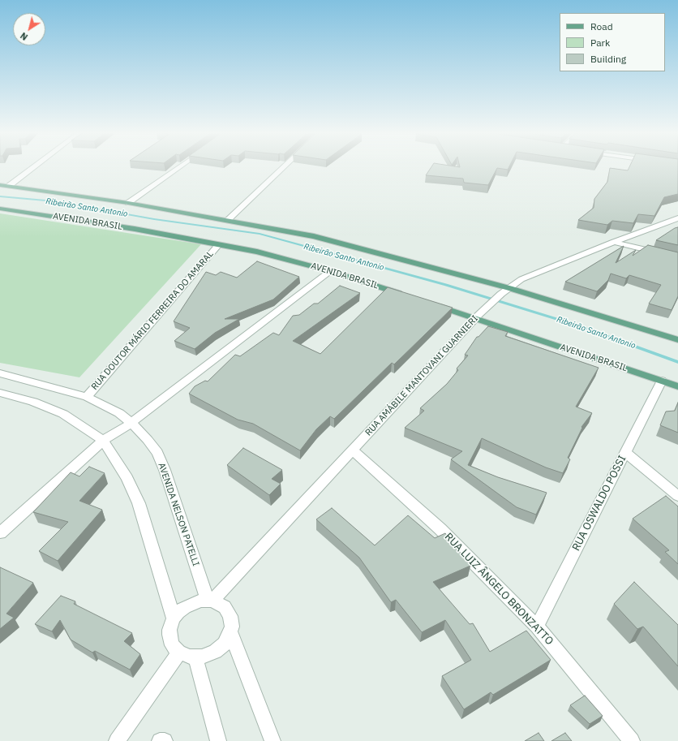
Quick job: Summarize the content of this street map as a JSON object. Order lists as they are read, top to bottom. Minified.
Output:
{"streets":{"main road":["AVENIDA BRASIL"],"street":["RUA DOUTOR MÁRIO FERREIRA DO AMARAL","RUA AMÁBILE MANTOVANI GUARNIERI","RUA OSWALDO POSSI","AVENIDA NELSON PATELLI","RUA LUIZ ÂNGELO BRONZATTO"]},"crossings":[["AVENIDA BRASIL","RUA DOUTOR MÁRIO FERREIRA DO AMARAL"],["AVENIDA BRASIL","RUA AMÁBILE MANTOVANI GUARNIERI"],["AVENIDA BRASIL","RUA OSWALDO POSSI"],["RUA DOUTOR MÁRIO FERREIRA DO AMARAL","AVENIDA NELSON PATELLI"],["RUA AMÁBILE MANTOVANI GUARNIERI","AVENIDA NELSON PATELLI"],["RUA AMÁBILE MANTOVANI GUARNIERI","RUA LUIZ ÂNGELO BRONZATTO"],["RUA OSWALDO POSSI","RUA LUIZ ÂNGELO BRONZATTO"]],"water":["Ribeirão Santo Antonio"],"legend":["Road","Park","Building"],"north":"bottom left"}
